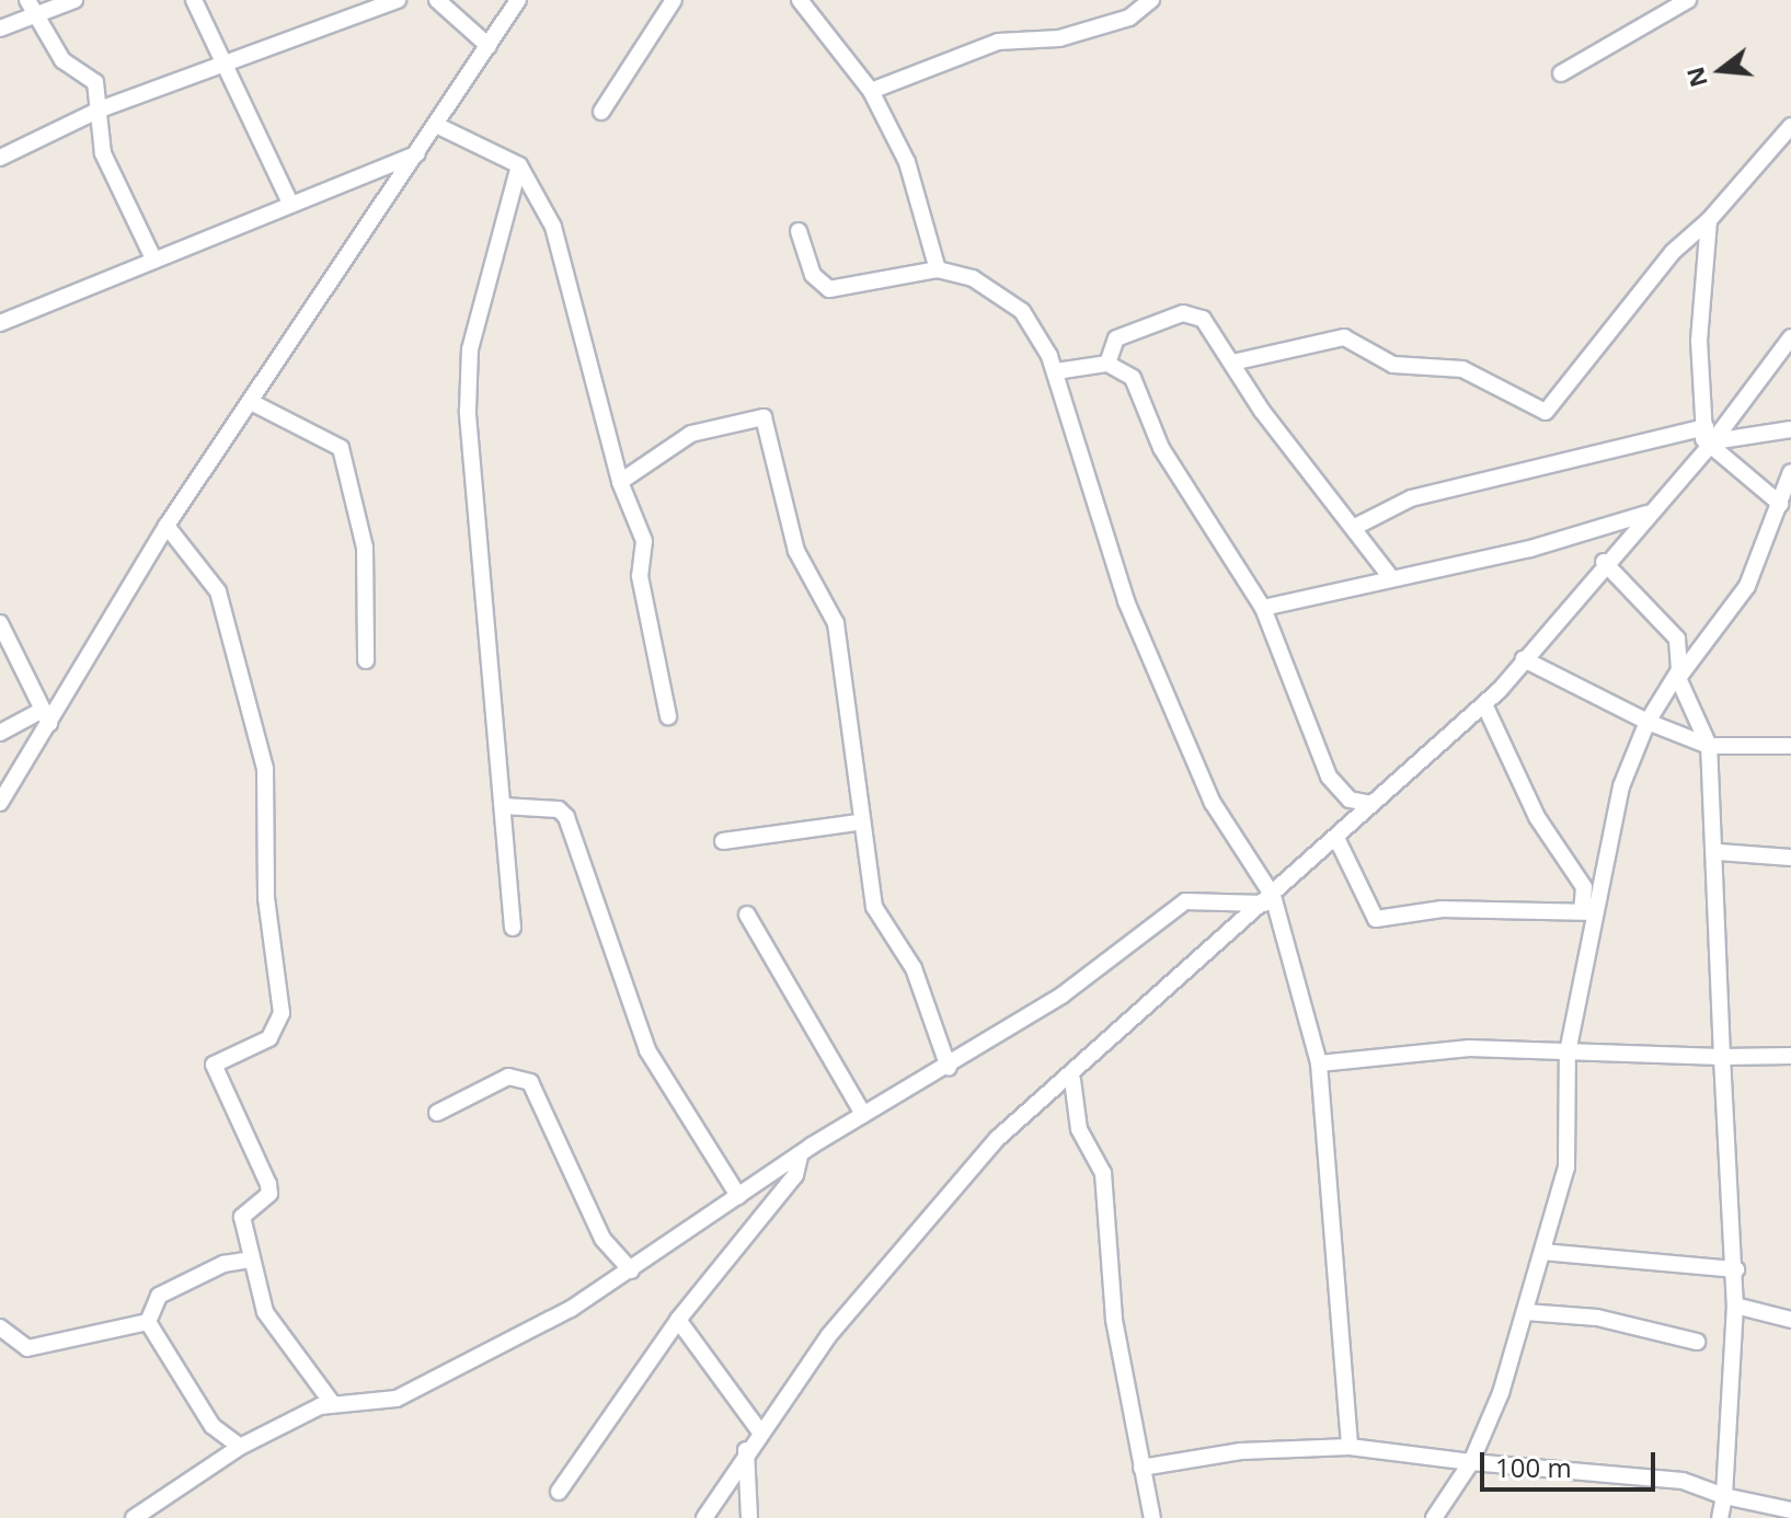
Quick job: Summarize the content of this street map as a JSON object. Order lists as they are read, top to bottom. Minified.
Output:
{"scale_bar":"100 m","north":"left"}
